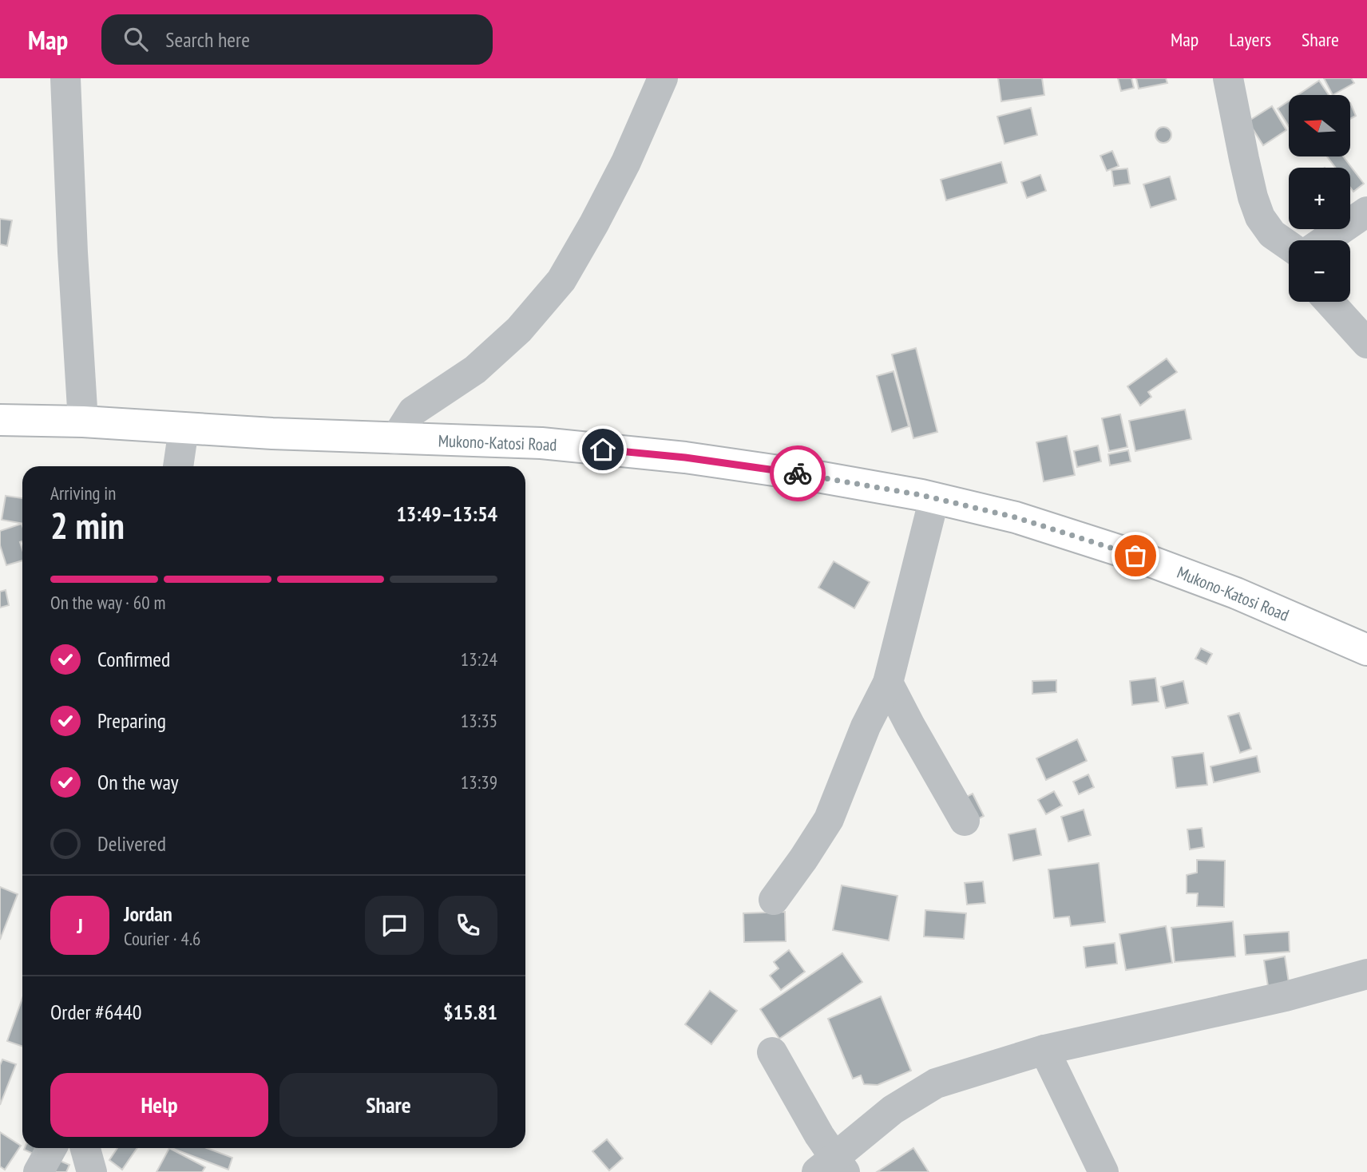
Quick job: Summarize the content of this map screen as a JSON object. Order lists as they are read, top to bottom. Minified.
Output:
{"streets":{"main road":["Mukono-Katosi Road"]},"north":"left","page":{"header":"Map","search":"Search here","nav":["Map","Layers","Share"],"map_buttons":["+","−"],"heading":["2 min","Arriving in","13:49–13:54"],"panel":["Jordan","Courier · 4.6","Order #6440","$15.81"],"bar":"On the way · 60 m","list":[["Confirmed","13:24"],["Preparing","13:35"],["On the way","13:39"],"Delivered"],"round":"J","buttons":["Help","Share"]}}
